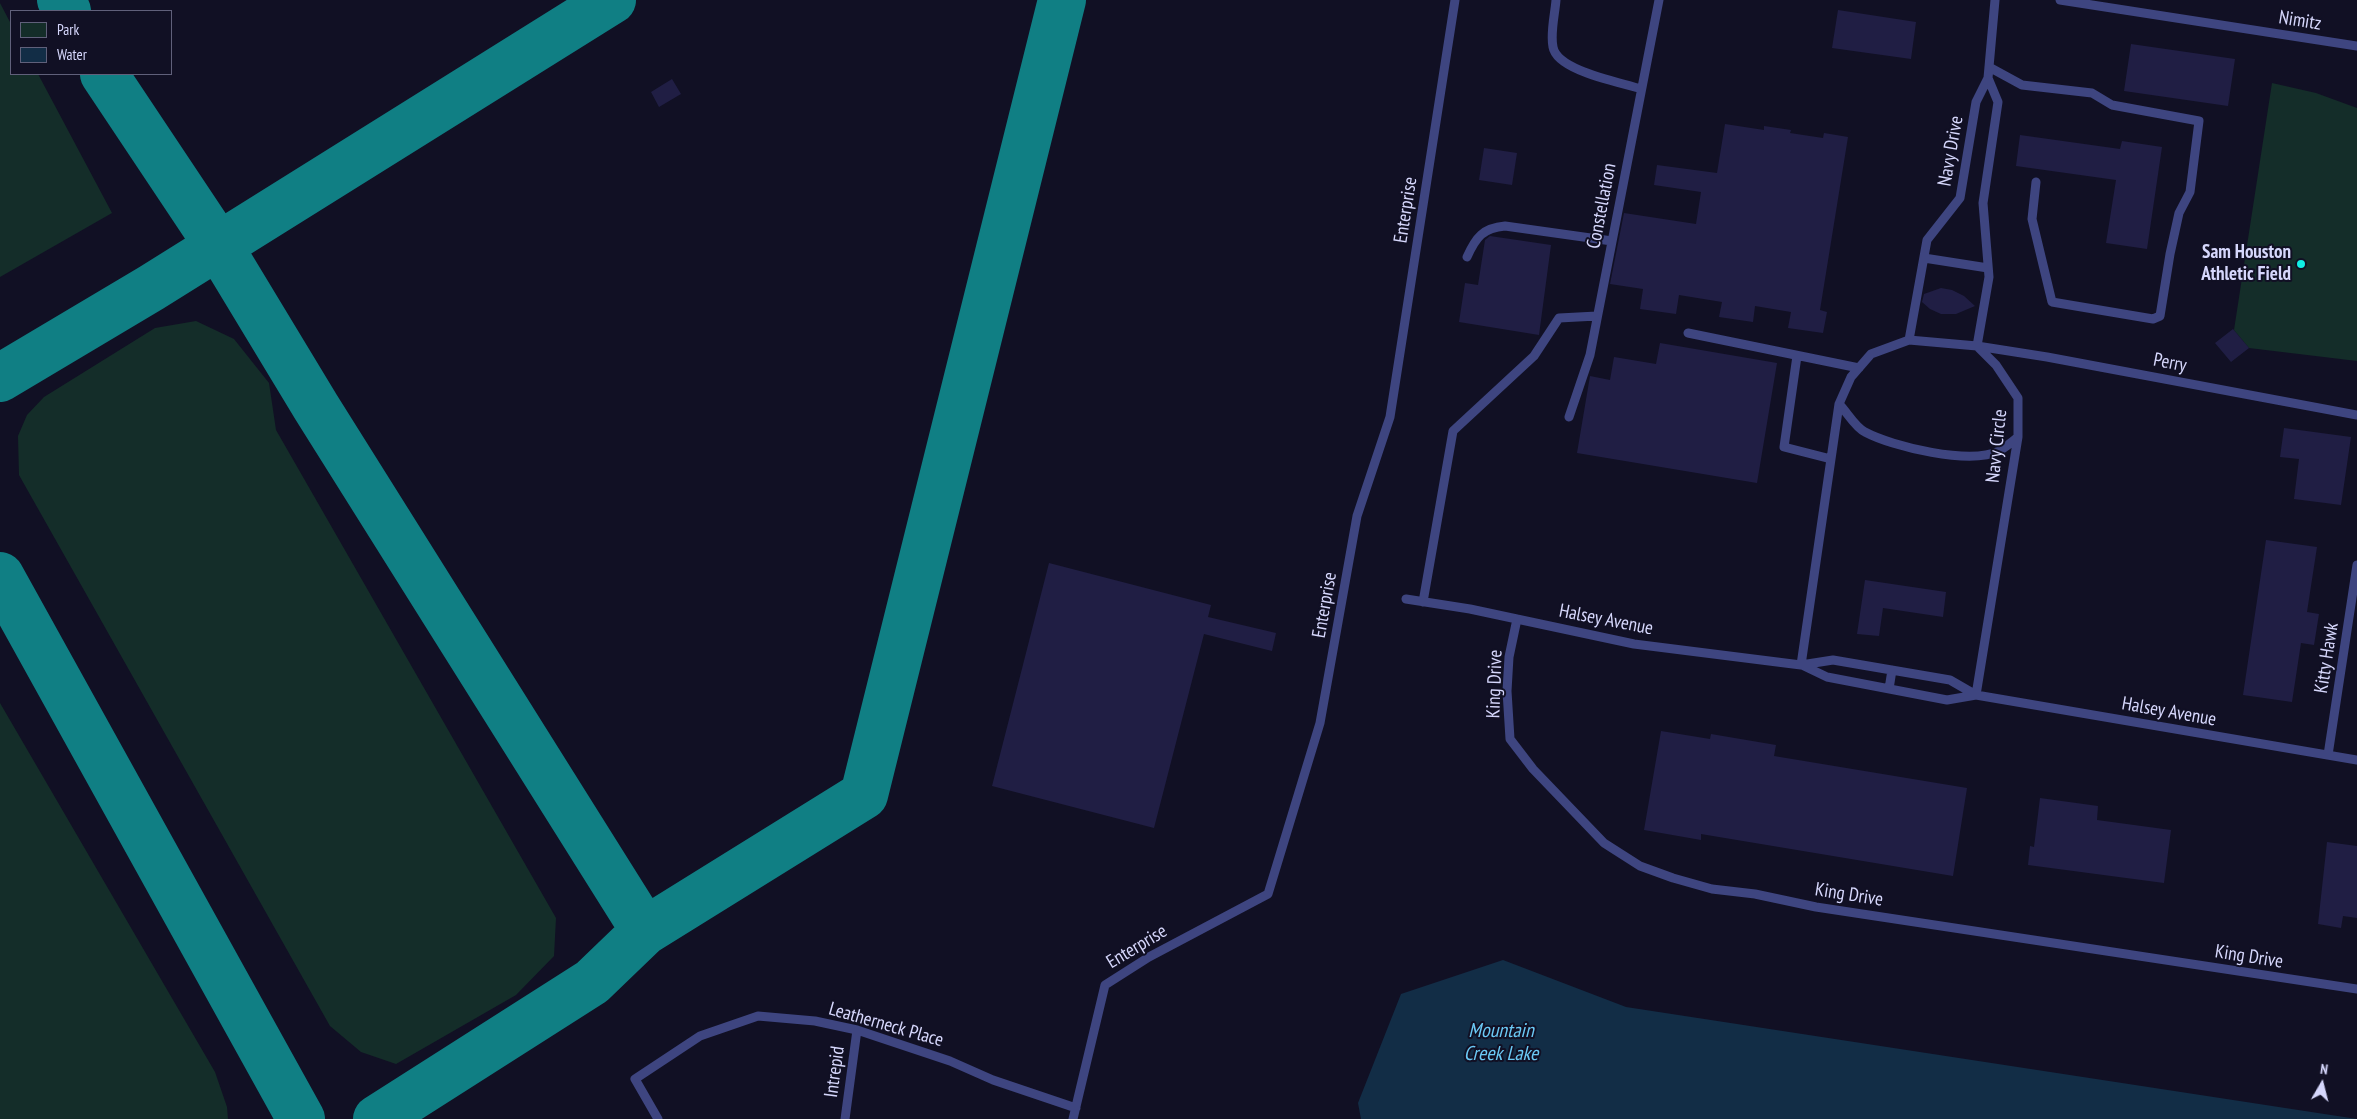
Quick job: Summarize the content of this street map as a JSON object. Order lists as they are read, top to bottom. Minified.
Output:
{"streets":{"lane":["Nimitz","Navy Drive","Constellation","Enterprise","Perry","Navy Circle","Halsey Avenue","Kitty Hawk","King Drive","Leatherneck Place","Intrepid"]},"crossings":[["Navy Drive","Perry"],["Navy Drive","Navy Circle"],["Enterprise","Leatherneck Place"],["Perry","Navy Circle"],["Navy Circle","Halsey Avenue"],["Halsey Avenue","Kitty Hawk"],["Halsey Avenue","King Drive"],["Leatherneck Place","Intrepid"]],"water":["Mountain Creek Lake"],"places":["Sam Houston Athletic Field"],"legend":["Park","Water"],"north":"top"}
